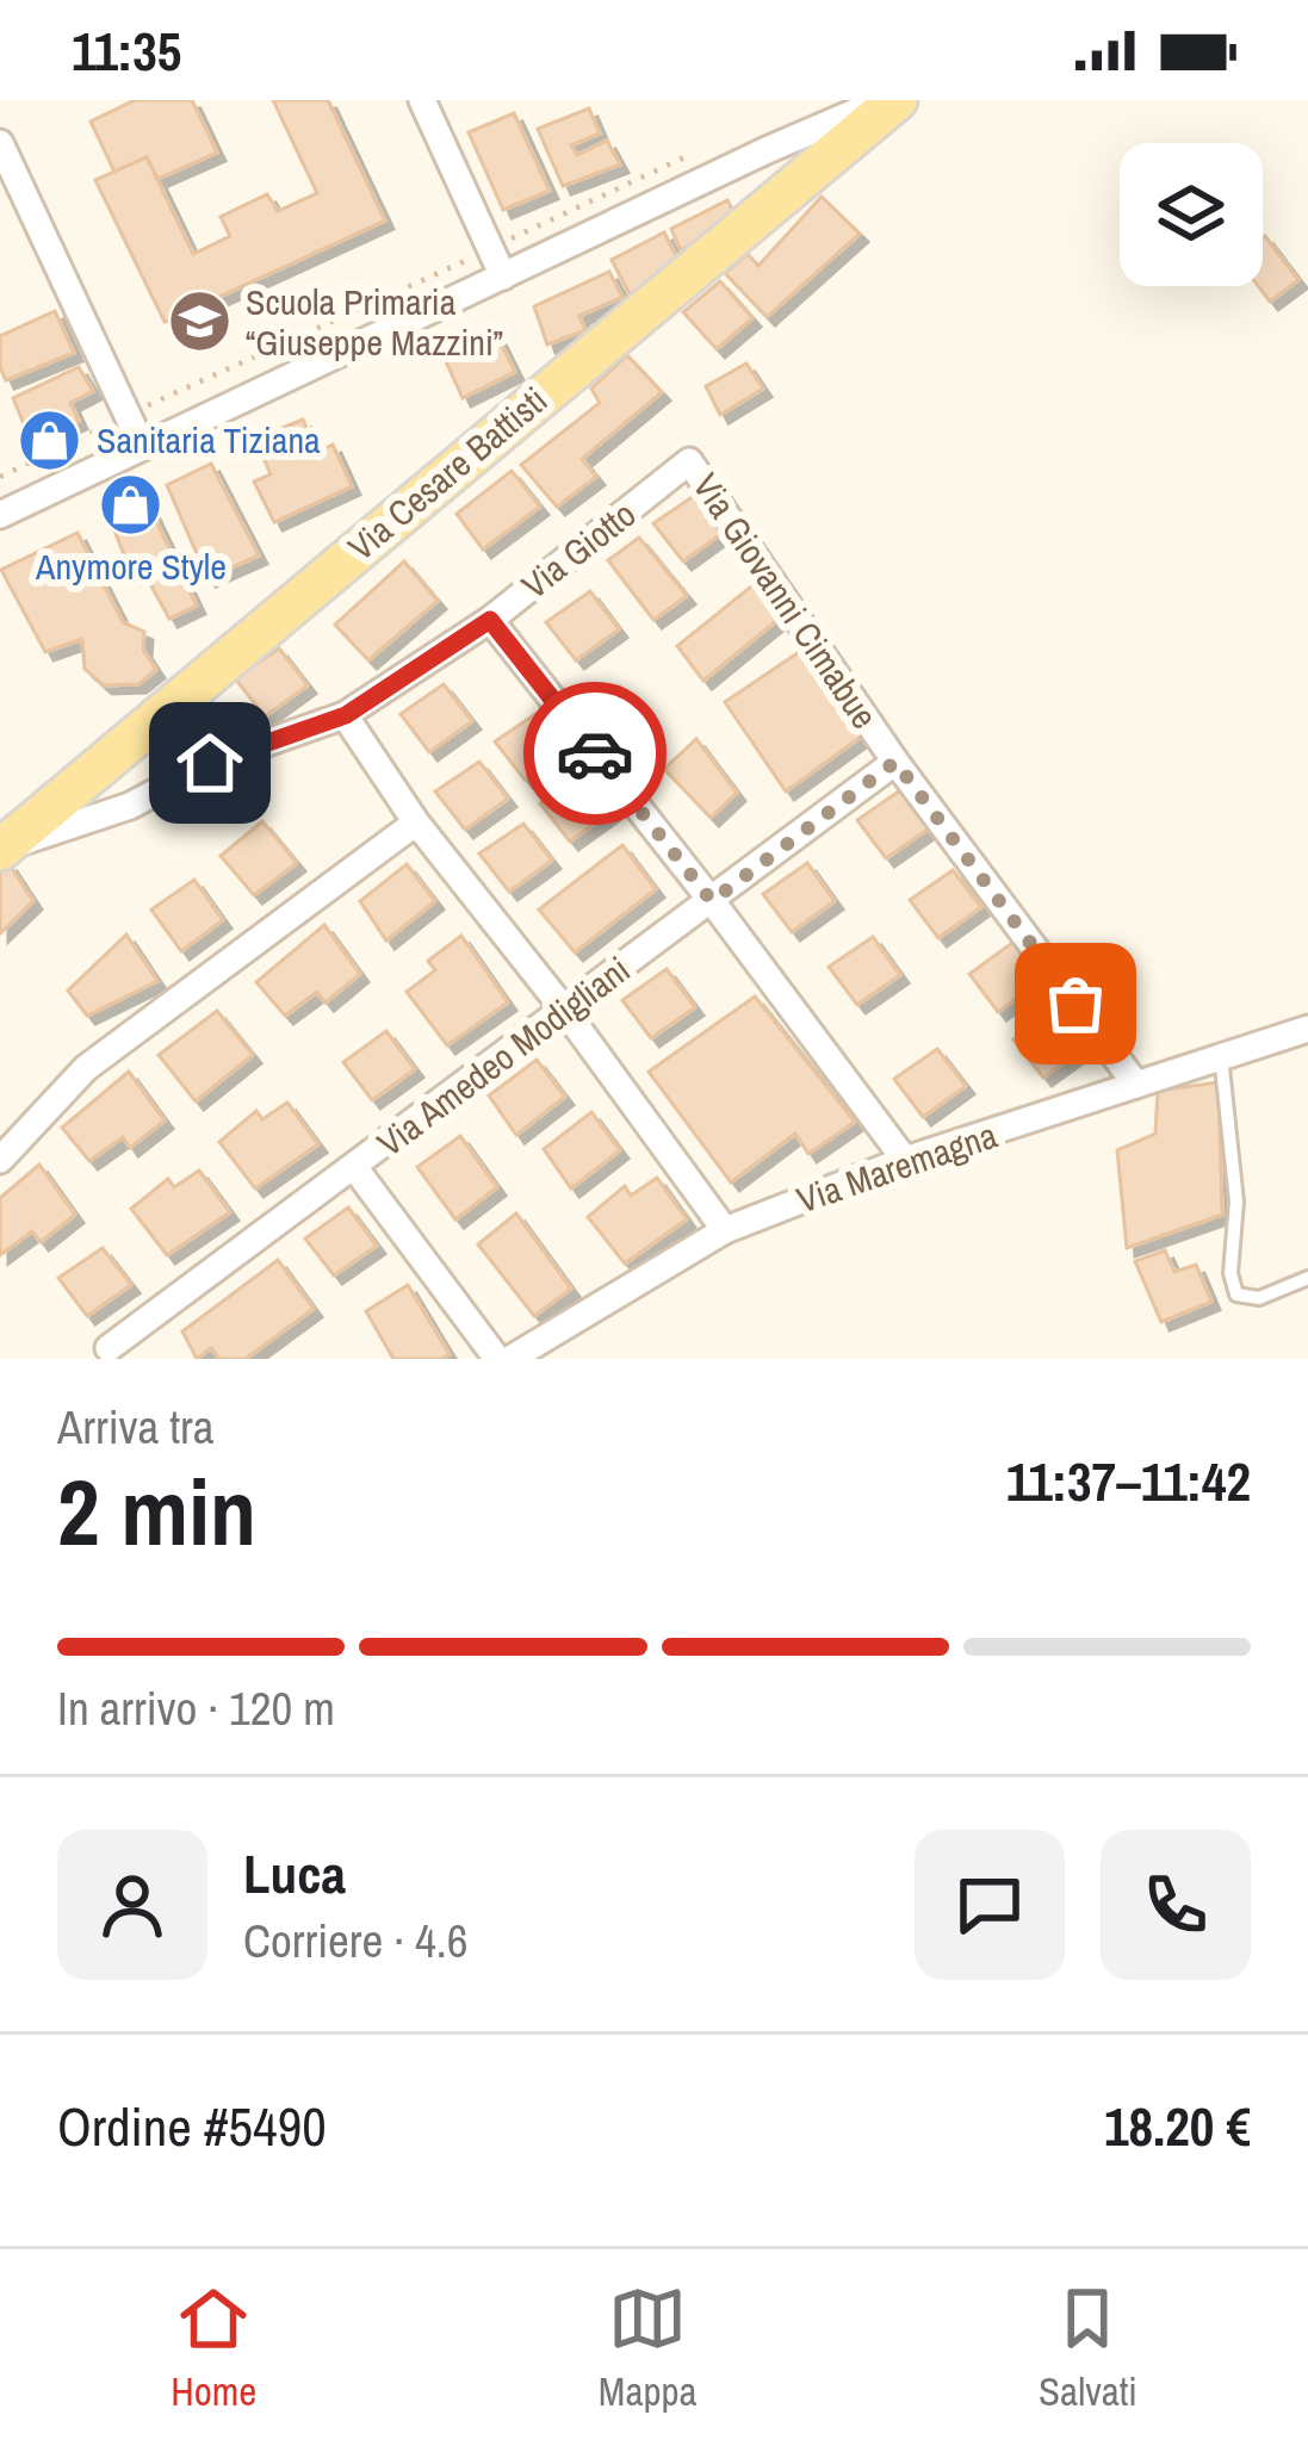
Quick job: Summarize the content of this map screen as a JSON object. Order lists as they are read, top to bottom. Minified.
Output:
{"streets":{"main road":["Via Cesare Battisti"],"street":["Via Giotto","Via Giovanni Cimabue","Via Amedeo Modigliani","Via Maremagna"]},"crossings":[["Via Cesare Battisti","Via Giotto"],["Via Giotto","Via Giovanni Cimabue"],["Via Giovanni Cimabue","Via Amedeo Modigliani"],["Via Giovanni Cimabue","Via Maremagna"]],"places":{"school or university":["Scuola Primaria “Giuseppe Mazzini”"],"shop":["Sanitaria Tiziana","Anymore Style"]},"page":{"status":"11:35","heading":["2 min","Arriva tra","11:37–11:42"],"panel":["Luca","Corriere · 4.6","Ordine #5490","18.20 €"],"bar":"In arrivo · 120 m","tabs":["Home","Mappa","Salvati"]}}
